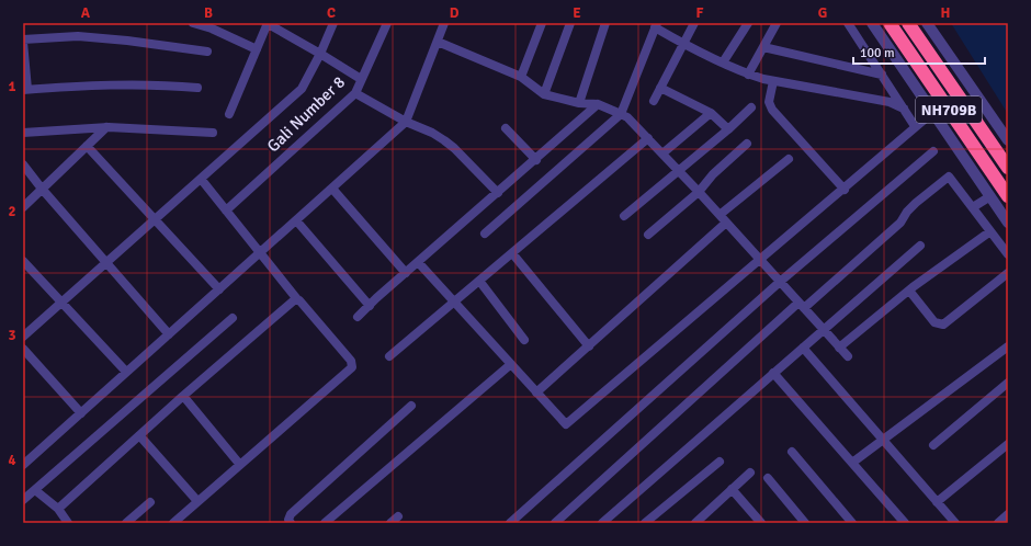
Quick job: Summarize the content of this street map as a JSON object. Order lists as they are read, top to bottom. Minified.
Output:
{"streets":{"highway":["NH709B"],"street":["Gali Number 8"]},"scale_bar":"100 m","grid":{"columns":["A","B","C","D","E","F","G","H"],"rows":["1","2","3","4"]}}
